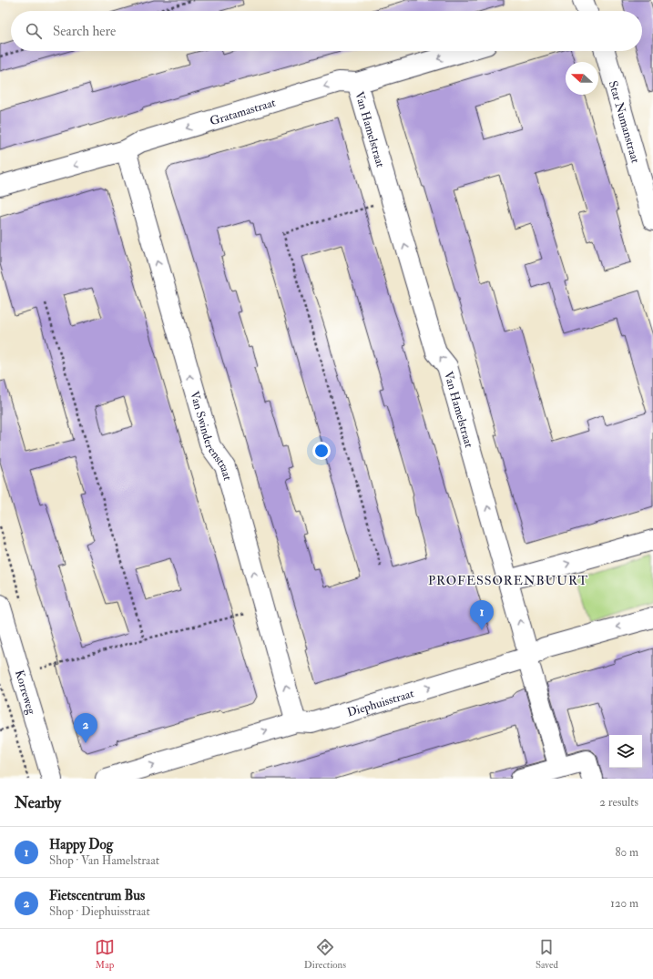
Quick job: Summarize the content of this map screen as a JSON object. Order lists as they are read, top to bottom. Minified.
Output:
{"streets":{"street":["Gratamastraat","Star Numanstraat","Van Hamelstraat","Van Swinderenstraat","Korreweg","Diephuisstraat"]},"crossings":[["Gratamastraat","Van Hamelstraat"],["Gratamastraat","Van Swinderenstraat"],["Van Hamelstraat","Diephuisstraat"],["Van Swinderenstraat","Diephuisstraat"]],"one_way":["Gratamastraat","Van Hamelstraat","Van Swinderenstraat"],"districts":["PROFESSORENBUURT"],"north":"left","page":{"search":"Search here","pins":["1","2"],"heading":["Nearby","2 results"],"list":[{"mark":"1","name":"Happy Dog","note":"Shop · Van Hamelstraat","value":"80 m"},{"mark":"2","name":"Fietscentrum Bus","note":"Shop · Diephuisstraat","value":"120 m"}],"nav":["Map","Directions","Saved"]}}
